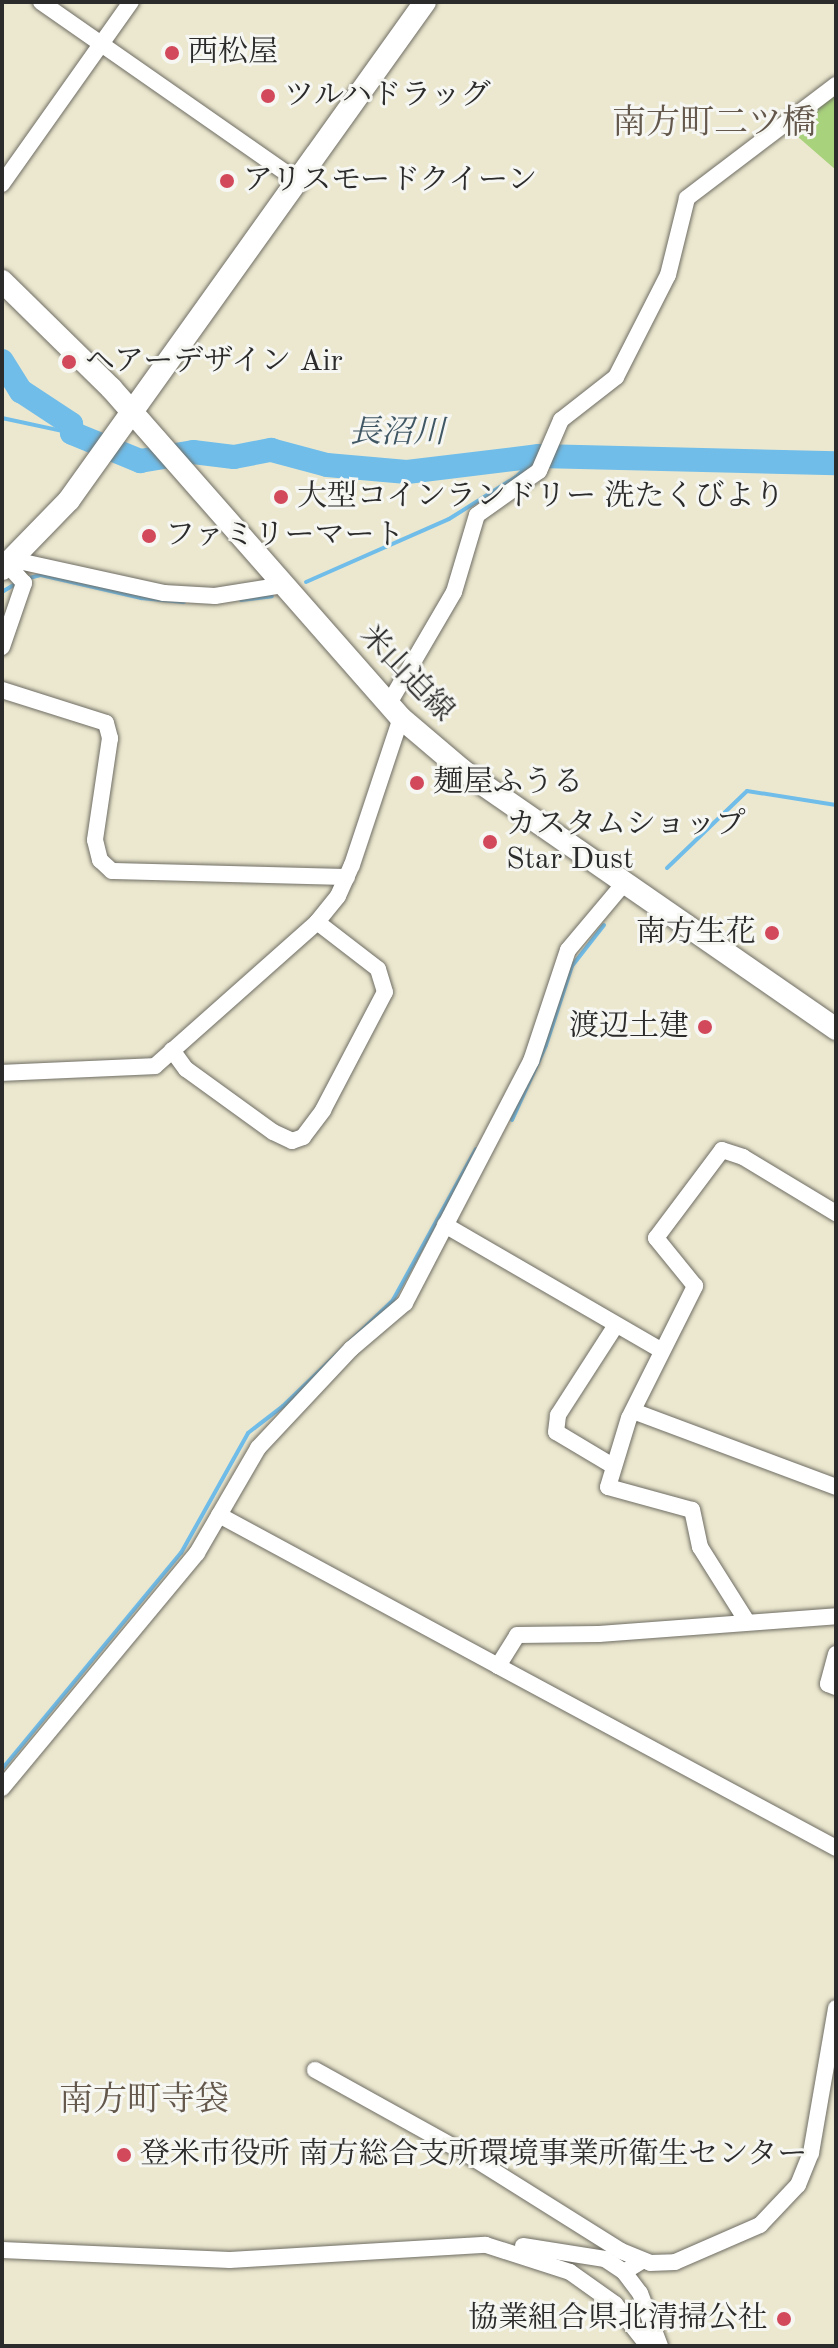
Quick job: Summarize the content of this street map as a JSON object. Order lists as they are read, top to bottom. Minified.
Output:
{"streets":{"main road":["米山迫線"]},"districts":["南方町二ツ橋","南方町寺袋"],"water":["長沼川"],"places":["西松屋","ツルハドラッグ","アリスモードクイーン","ヘアーデザイン Air","大型コインランドリー 洗たくびより","ファミリーマート","麺屋ふうる","カスタムショップ Star Dust","南方生花","渡辺土建","登米市役所 南方総合支所環境事業所衛生センター","協業組合県北清掃公社"]}
